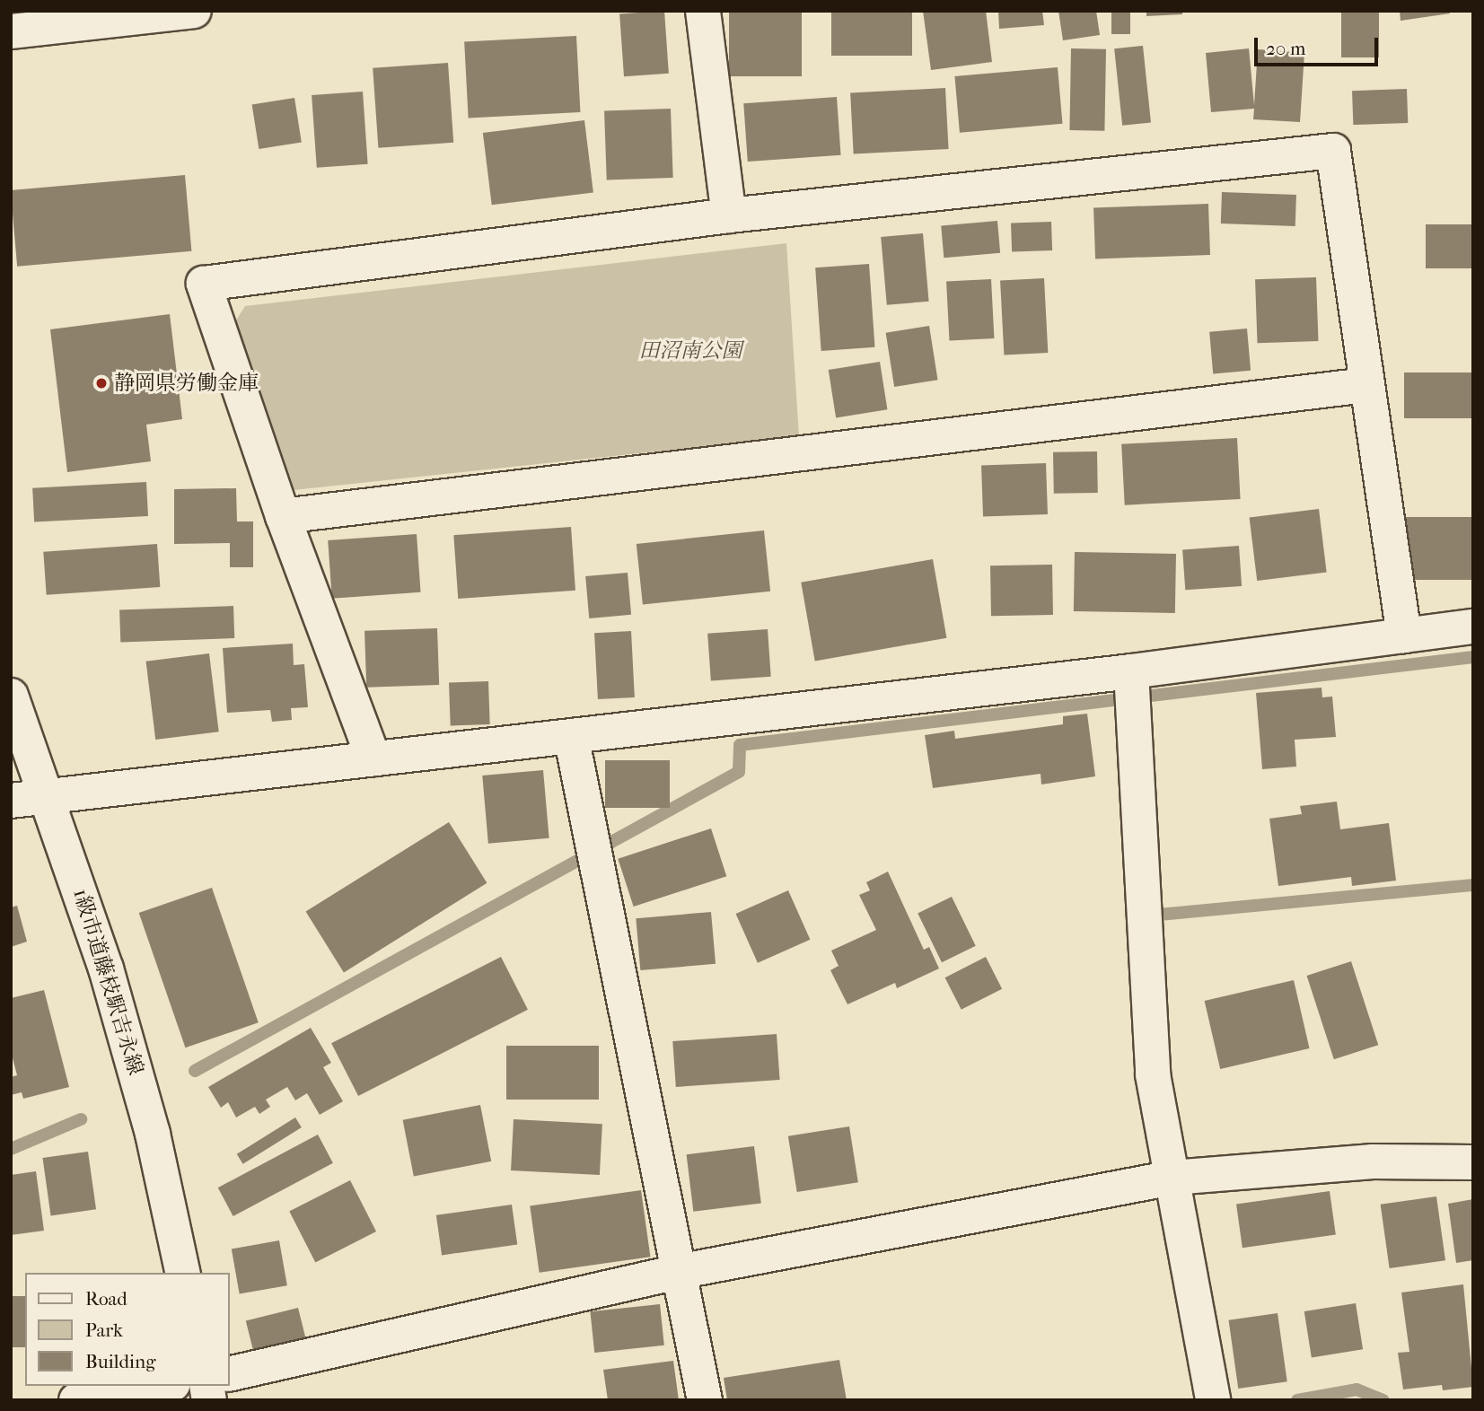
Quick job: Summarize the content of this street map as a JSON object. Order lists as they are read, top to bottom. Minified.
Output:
{"streets":{"street":["1級市道藤枝駅吉永線"]},"parks":["田沼南公園"],"places":["静岡県労働金庫"],"legend":["Road","Park","Building"],"scale_bar":"20 m"}
